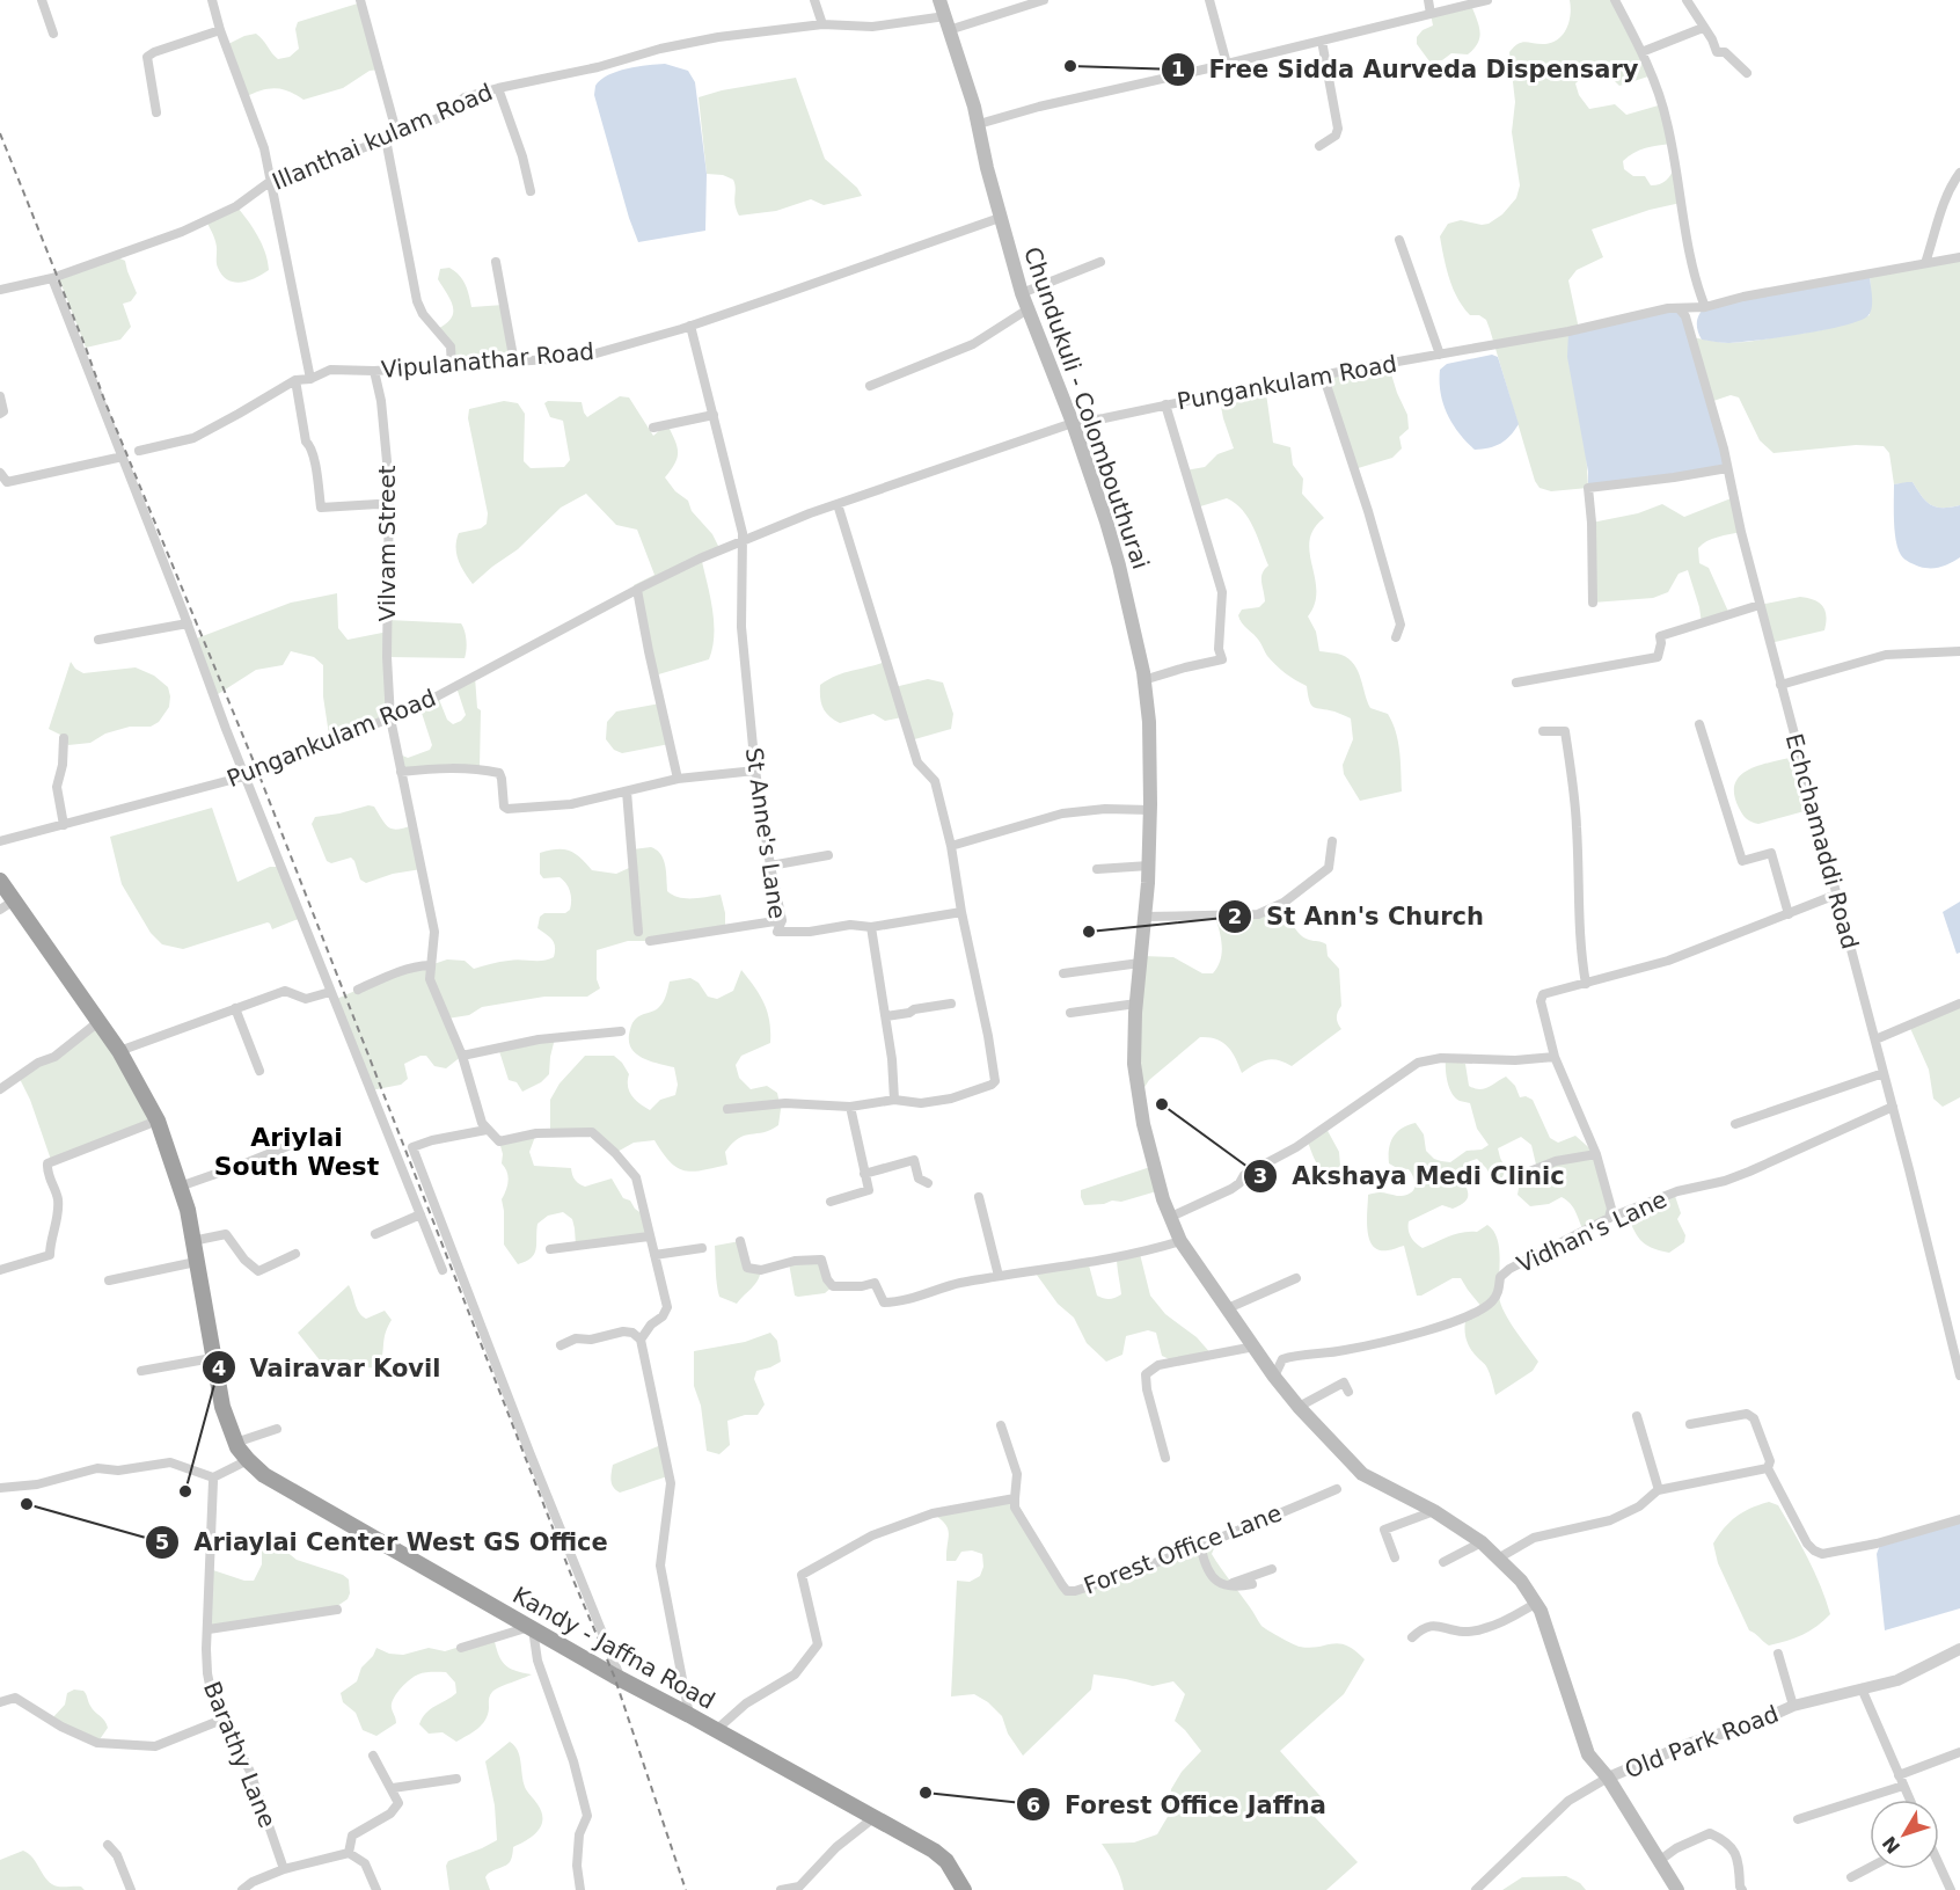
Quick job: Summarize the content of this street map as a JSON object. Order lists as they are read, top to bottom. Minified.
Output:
{"streets":{"highway":["Kandy - Jaffna Road"],"main road":["Chundukuli - Colombouthurai"],"street":["Illanthai kulam Road","Vipulanathar Road","Pungankulam Road","Vilvam Street","St Anne's Lane","Echchamaddi Road","Vidhan's Lane","Forest Office Lane","Old Park Road","Barathy Lane"]},"crossings":[["Illanthai kulam Road","Chundukuli - Colombouthurai"],["Vipulanathar Road","Chundukuli - Colombouthurai"],["Vipulanathar Road","Vilvam Street"],["Vipulanathar Road","St Anne's Lane"],["Pungankulam Road","Chundukuli - Colombouthurai"],["Pungankulam Road","Vilvam Street"],["Pungankulam Road","St Anne's Lane"],["Pungankulam Road","Echchamaddi Road"],["Chundukuli - Colombouthurai","Vidhan's Lane"],["Chundukuli - Colombouthurai","Old Park Road"],["Echchamaddi Road","Vidhan's Lane"]],"districts":["Ariylai South West"],"places":["Free Sidda Aurveda Dispensary","St Ann's Church","Akshaya Medi Clinic","Vairavar Kovil","Ariaylai Center West GS Office","Forest Office Jaffna"],"north":"bottom left"}
